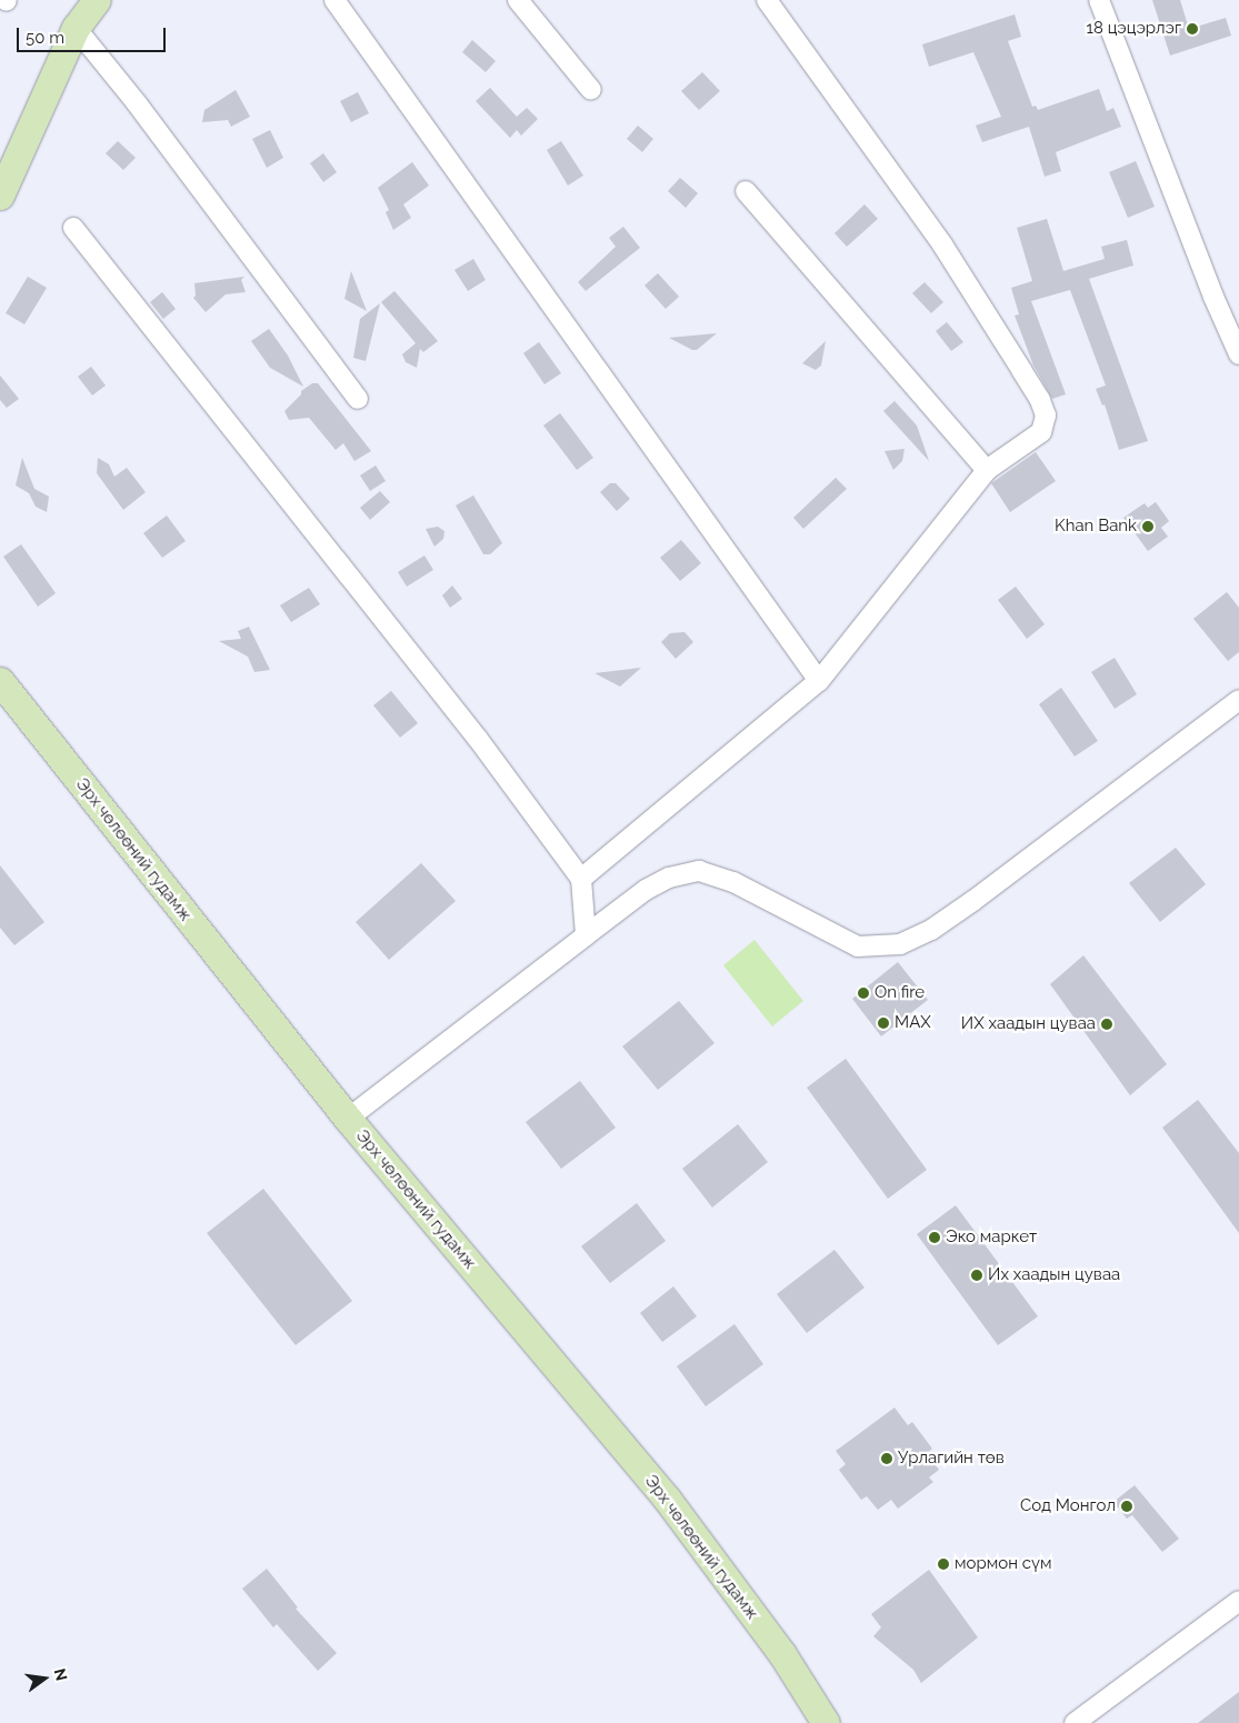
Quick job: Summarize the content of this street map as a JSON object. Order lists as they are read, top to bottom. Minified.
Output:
{"streets":{"main road":["Эрх чөлөөний гудамж"]},"places":["18 цэцэрлэг","Khan Bank","On fire","МАХ","ИХ хаадын цуваа","Эко маркет","Их хаадын цуваа","Урлагийн төв","Сод Монгол","мормон сүм"],"scale_bar":"50 m","north":"right"}
